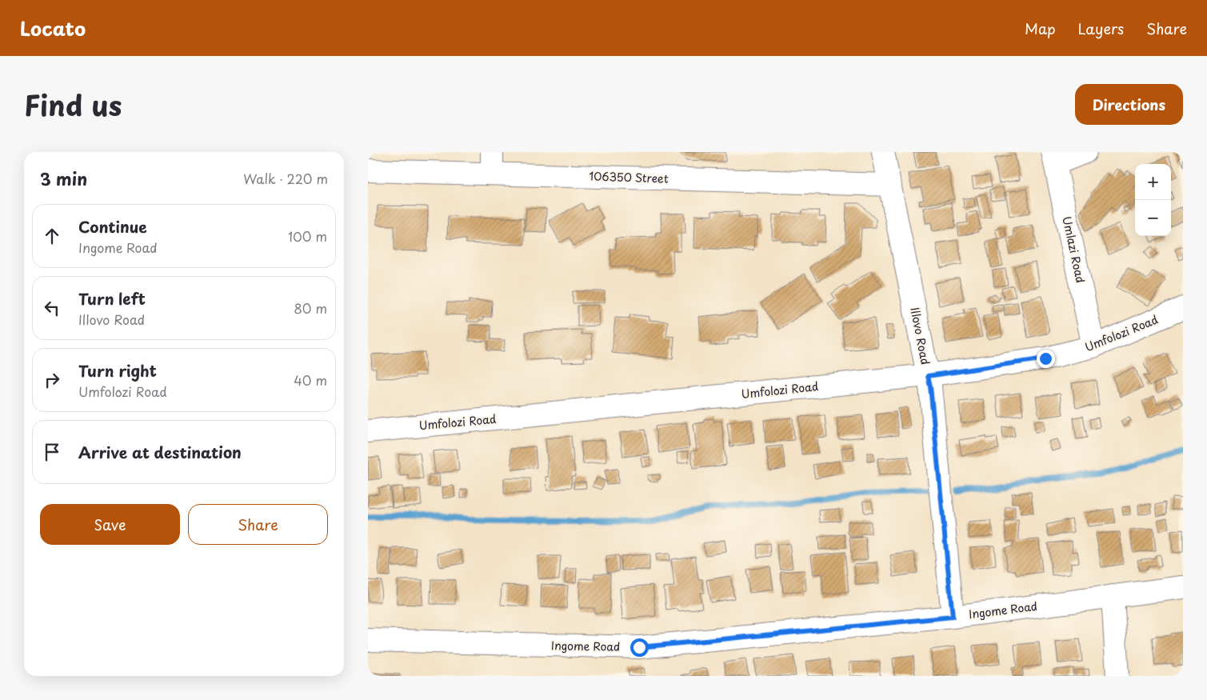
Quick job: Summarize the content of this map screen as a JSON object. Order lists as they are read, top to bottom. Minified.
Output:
{"streets":{"street":["106350 Street","Umlazi Road","Umfolozi Road","Illovo Road","Ingome Road"]},"crossings":[["106350 Street","Illovo Road"],["Umlazi Road","Umfolozi Road"],["Umfolozi Road","Illovo Road"],["Illovo Road","Ingome Road"]],"page":{"header":"Locato","nav":["Map","Layers","Share"],"title":"Find us","buttons":["Directions",["Save","Share"]],"heading":["3 min","Walk · 220 m"],"map_buttons":["+","−"],"list":[["Continue","Ingome Road","100 m"],["Turn left","Illovo Road","80 m"],["Turn right","Umfolozi Road","40 m"],"Arrive at destination"]}}
